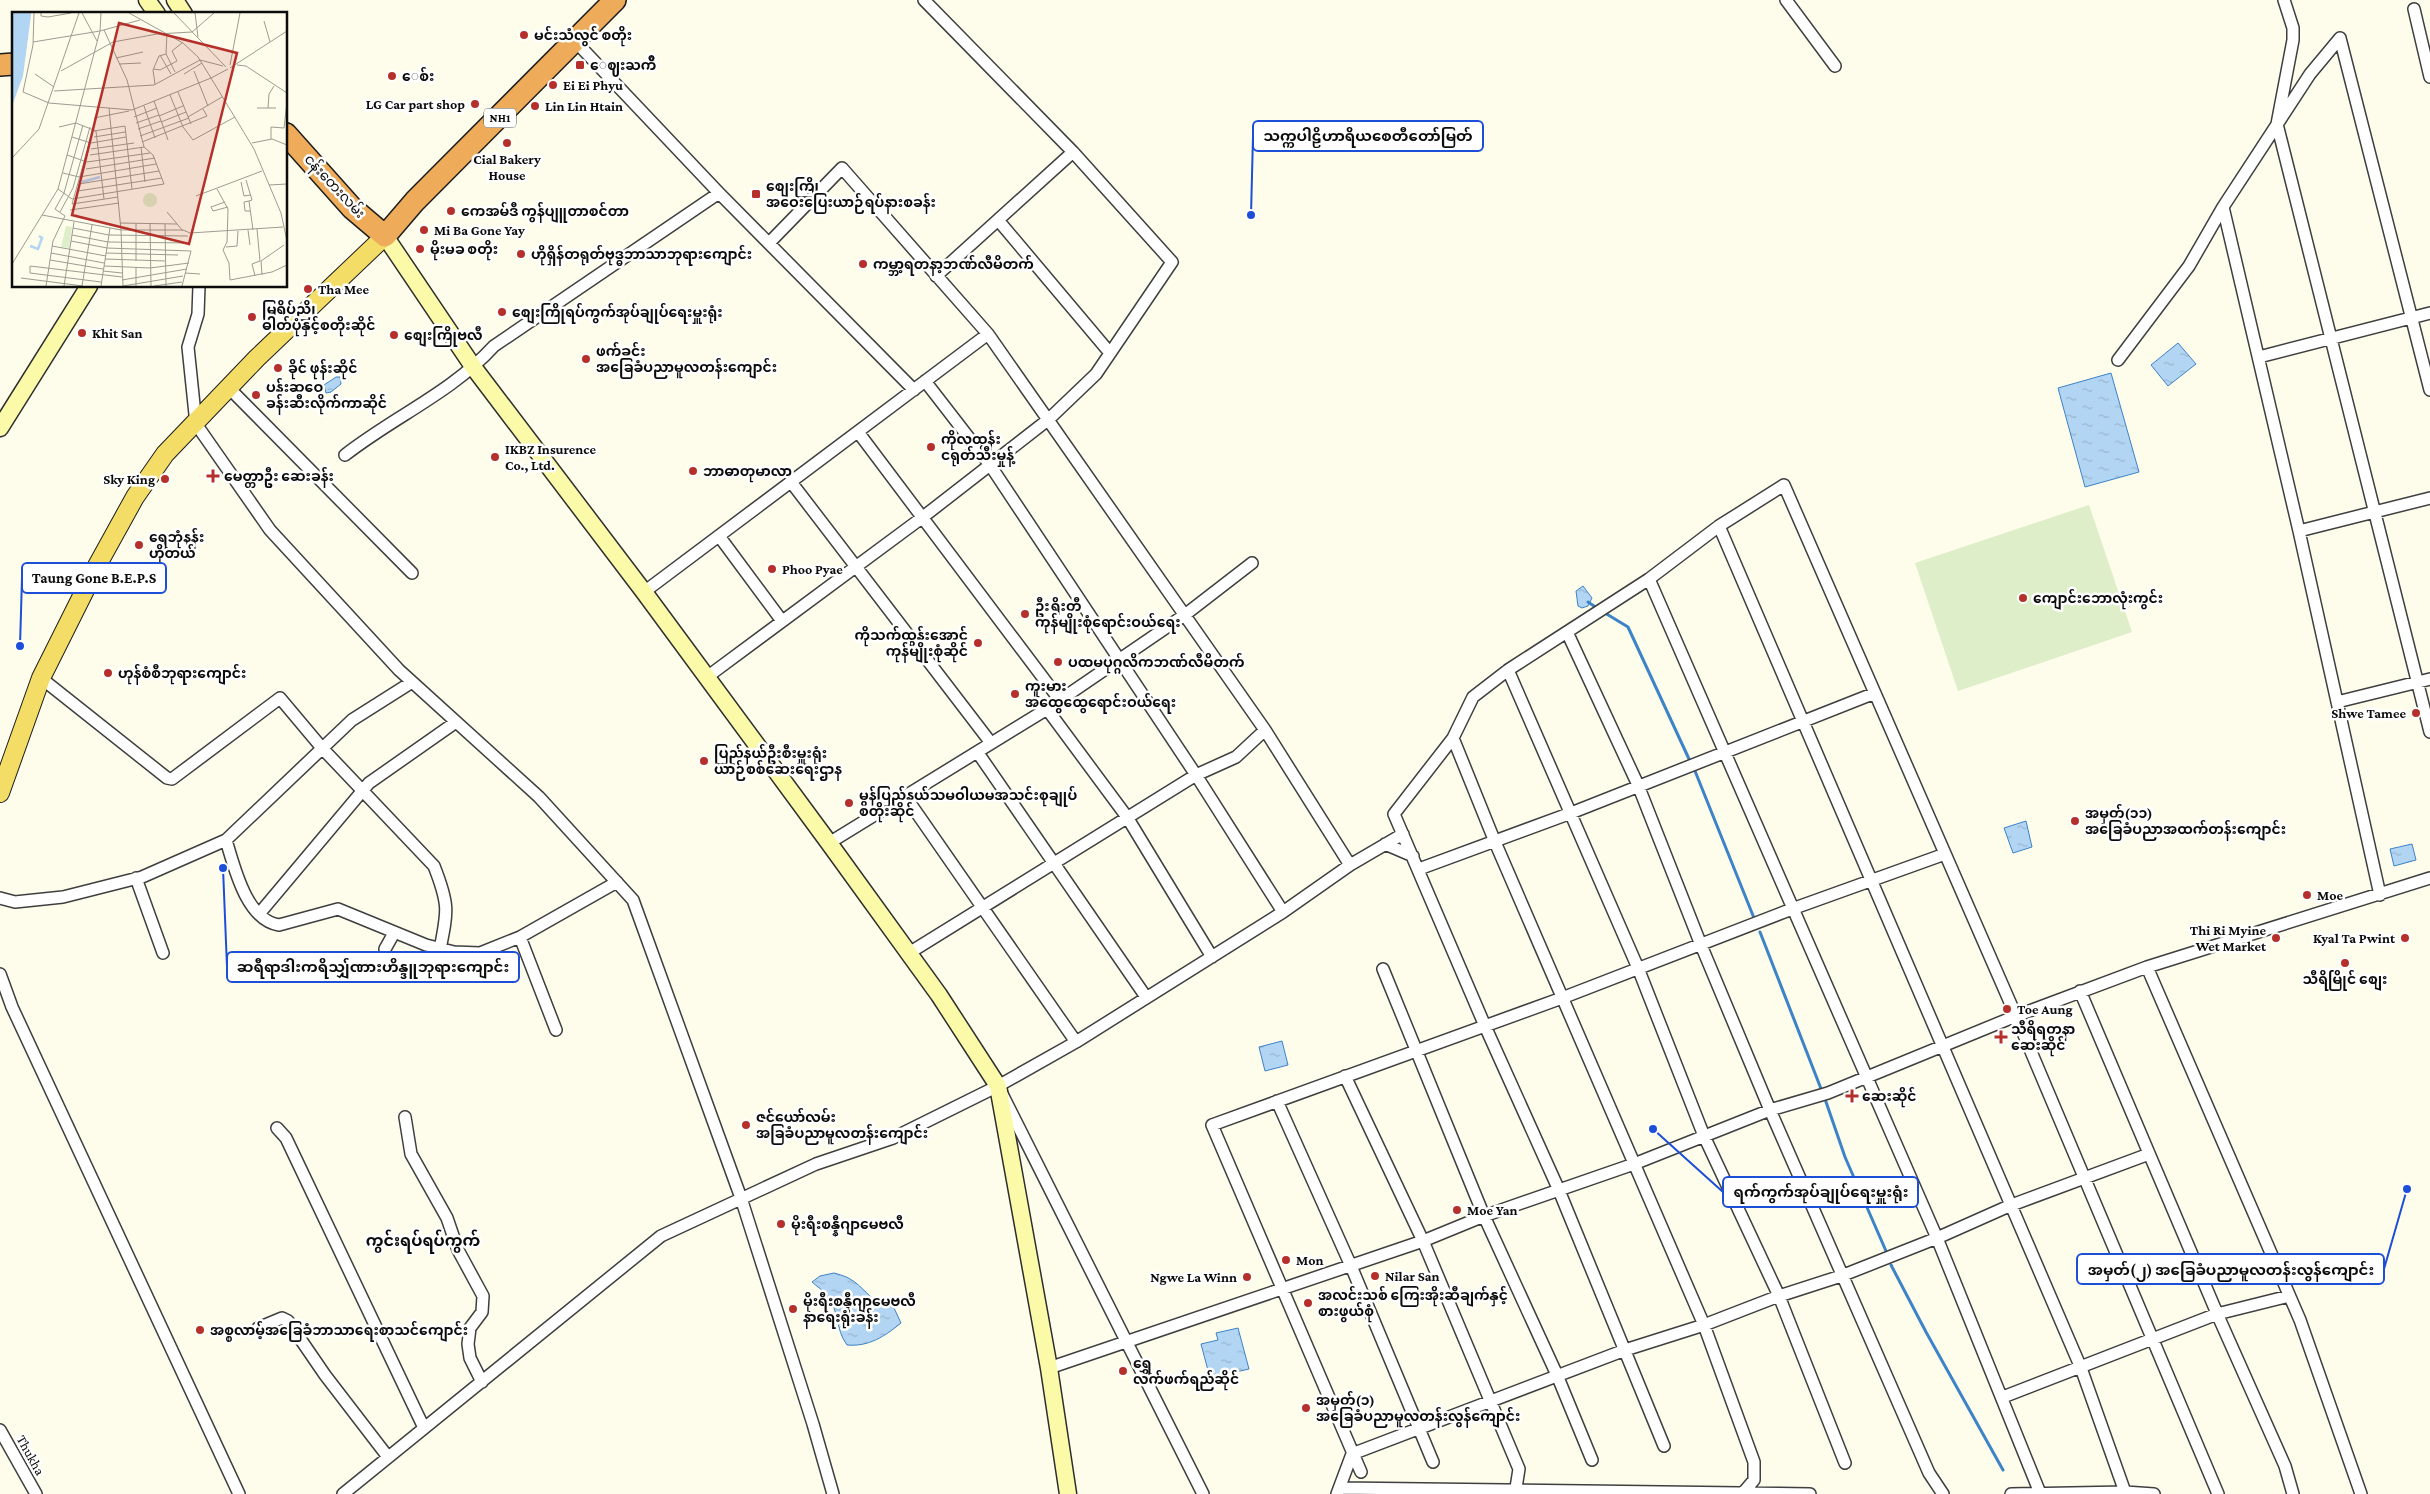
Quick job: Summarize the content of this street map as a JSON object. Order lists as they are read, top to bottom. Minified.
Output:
{"streets":{"highway":["NH1","ငန်းတေးလမ်း"],"street":["Thukha"]},"crossings":[["NH1","ငန်းတေးလမ်း"]],"districts":["ကွင်းရပ်ရပ်ကွက်"],"places":{"other":["မင်းသံလွင် စတိုး","ေစ်း","Ei Ei Phyu","LG Car part shop","Lin Lin Htain","Cial Bakery House","ကေအမ်ဒီ ကွန်ပျူတာစင်တာ","သက္ကပါဠိဟာရိယစေတီတော်မြတ်","Mi Ba Gone Yay","မိုးမခ စတိုး","ဟိုရှိန်တရုတ်ဗုဒ္ဓဘာသာဘုရားကျောင်း","ကမ္ဘာ့ရတနာ့ဘဏ်လီမိတက်","Tha Mee","စျေးကြိုရပ်ကွက်အုပ်ချုပ်ရေးမှူးရုံး","မြရိပ်ညို ဓါတ်ပုံနှင့်စတိုးဆိုင်","Khit San","စျေးကြိုဗလီ","ဖက်ခင်း အခြေခံပညာမူလတန်းကျောင်း","ခိုင် ဖုန်းဆိုင်","ပန်းဆုဝေ ခန်းဆီးလိုက်ကာဆိုင်","ကိုလှထွန်း ငရုတ်သီးမှုန့်","IKBZ Insurence Co., Ltd.","ဘာဓာတုမာလာ","Sky King","ရွှေဘုံနန်း ဟိုတယ်","Phoo Pyae","ကျောင်းဘောလုံးကွင်း","ဦးရှိုးတီ ကုန်မျိုးစုံရောင်းဝယ်ရေး","ကိုသက်ထွန်းအောင် ကုန်မျိုးစုံဆိုင်","Taung Gone B.E.P.S","ပထမပုဂ္ဂလိကဘဏ်လီမိတက်","ဟုန်စံစီဘုရားကျောင်း","ကူးမား အထွေထွေရောင်းဝယ်ရေး","Shwe Tamee","ပြည်နယ်ဦးစီးမှူးရုံး ယာဉ်စစ်ဆေးရေးဌာန","မွန်ပြည်နယ်သမဝါယမအသင်းစုချုပ် စတိုးဆိုင်","အမှတ်(၁၁) အခြေခံပညာအထက်တန်းကျောင်း","ဆရီရာဒါးကရိသျှ်ဏားဟိန္ဒူဘုရားကျောင်း","Moe","Thi Ri Myine Wet Market","Kyal Ta Pwint","သီရိမြိုင် စျေး","Toe Aung","ဇင်ယော်လမ်း အခြခံပညာမူလတန်းကျောင်း","ရက်ကွက်အုပ်ချုပ်ရေးမှူးရုံး","အမှတ်(၂) အခြေခံပညာမူလတန်းလွန်ကျောင်း","Moe Yan","မိုးရီးစန္နီဂျာမေဗလီ","Mon","Nilar San","Ngwe La Winn","အလင်းသစ် ကြေးအိုးဆီချက်နှင့် စားဖွယ်စုံ","မိုးရီးစန္နီဂျာမေဗလီ နာရေးရုံးခန်း","အစ္စလာမ့်အခြေခံဘာသာရေးစာသင်ကျောင်း","ရွှေ လက်ဖက်ရည်ဆိုင်","အမှတ်(၁) အခြေခံပညာမူလတန်းလွန်ကျောင်း"],"transit":["ေဈးႀကိဳ","စျေးကြို အဝေးပြေးယာဉ်ရပ်နားစခန်း"],"health":["မေတ္တာဦး ဆေးခန်း","သီရိရတနာ ဆေးဆိုင်","ဆေးဆိုင်"]}}
